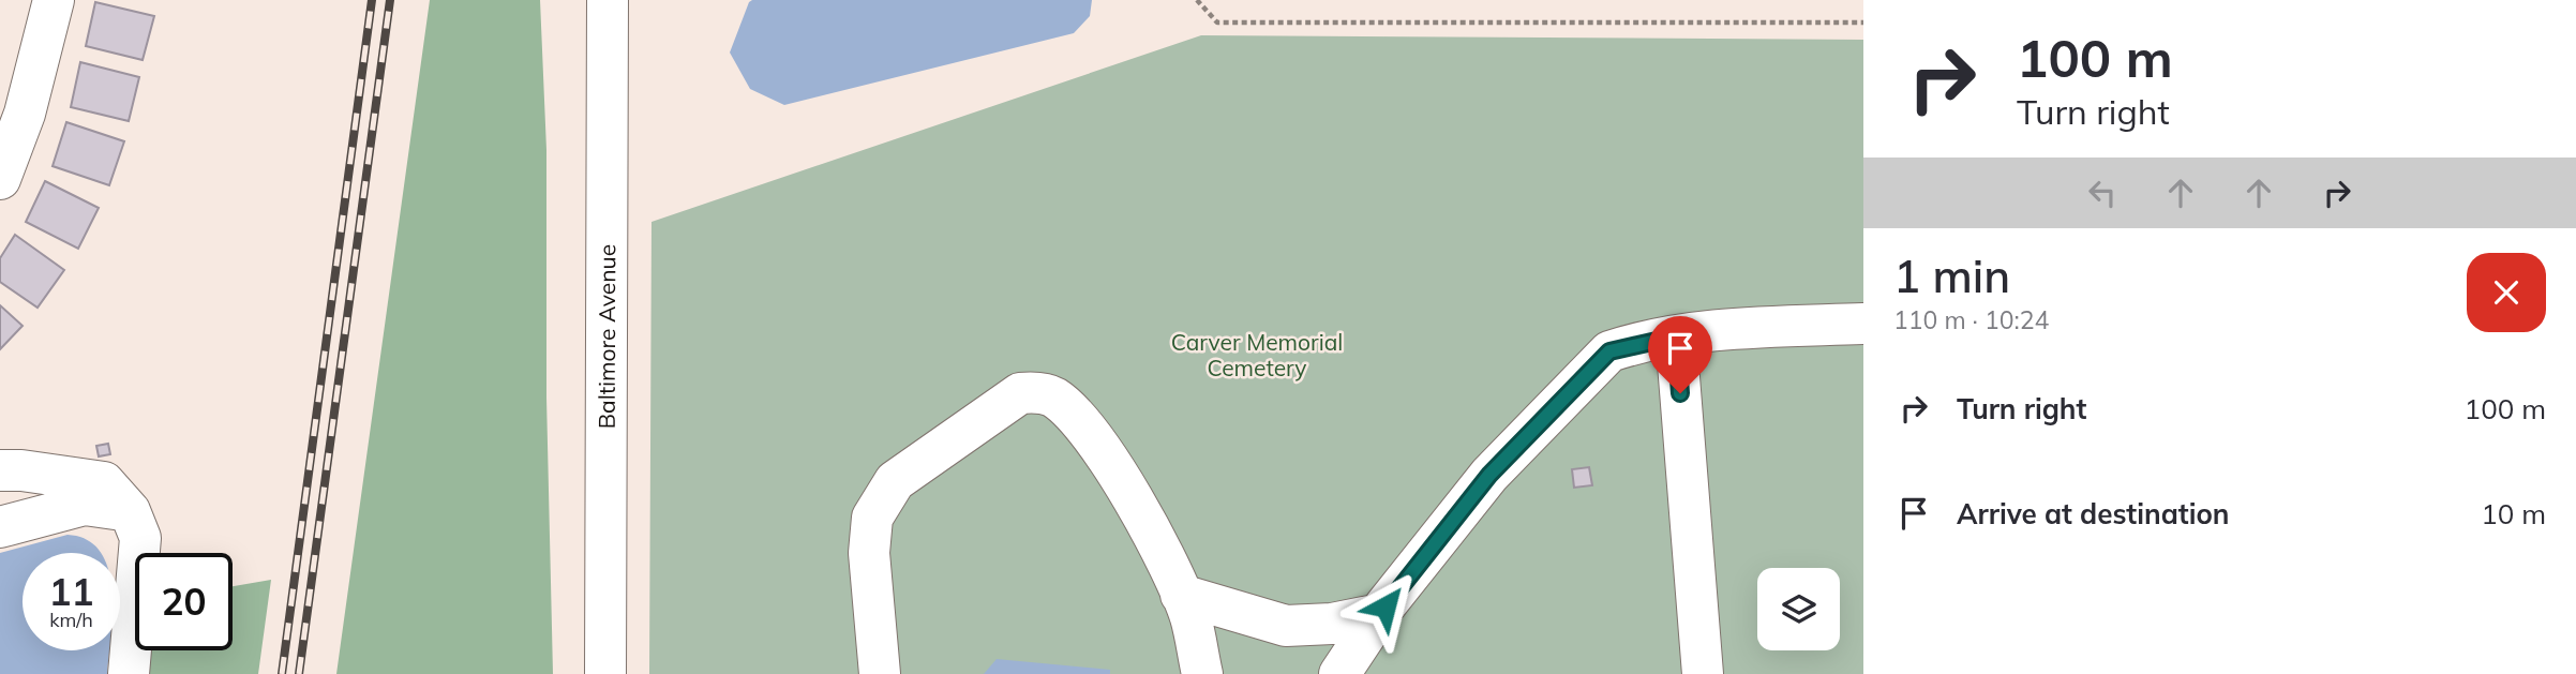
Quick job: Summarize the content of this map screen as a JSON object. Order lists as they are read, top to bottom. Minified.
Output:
{"streets":{"main road":["Baltimore Avenue"]},"parks":["Carver Memorial Cemetery"],"page":{"turn":["100 m","Turn right"],"heading":["1 min","110 m · 10:24"],"list":[{"name":"Turn right","value":"100 m"},{"name":"Arrive at destination","value":"10 m"}],"speed":"11 km/h","limit":"20"}}
